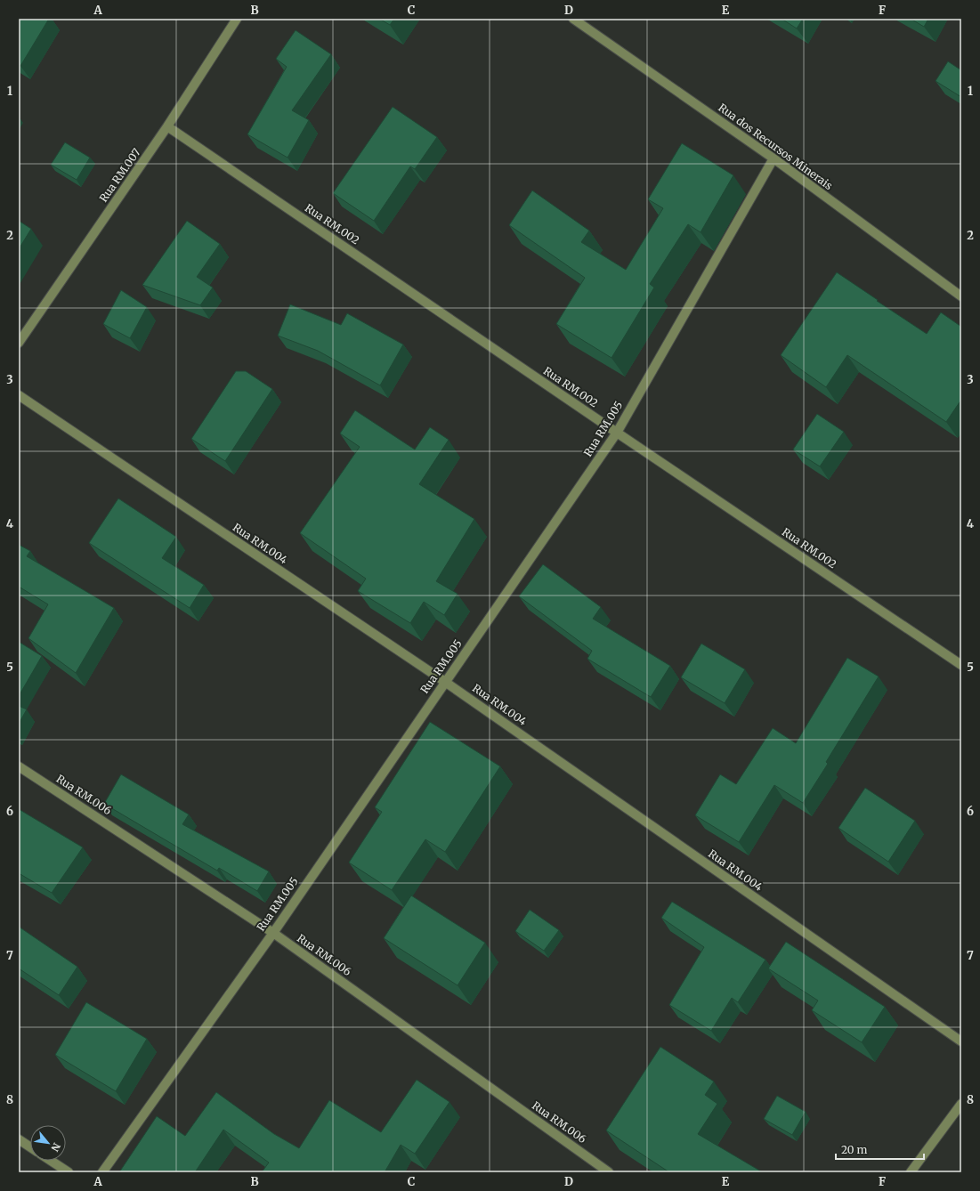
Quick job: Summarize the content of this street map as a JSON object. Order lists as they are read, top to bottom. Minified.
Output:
{"streets":{"street":["Rua dos Recursos Minerais","Rua RM.007","Rua RM.002","Rua RM.005","Rua RM.004","Rua RM.006"]},"crossings":[["Rua dos Recursos Minerais","Rua RM.005"],["Rua RM.007","Rua RM.002"],["Rua RM.002","Rua RM.005"],["Rua RM.005","Rua RM.004"],["Rua RM.005","Rua RM.006"]],"scale_bar":"20 m","north":"bottom right","grid":{"columns":["A","B","C","D","E","F"],"rows":["1","2","3","4","5","6","7","8"]}}
